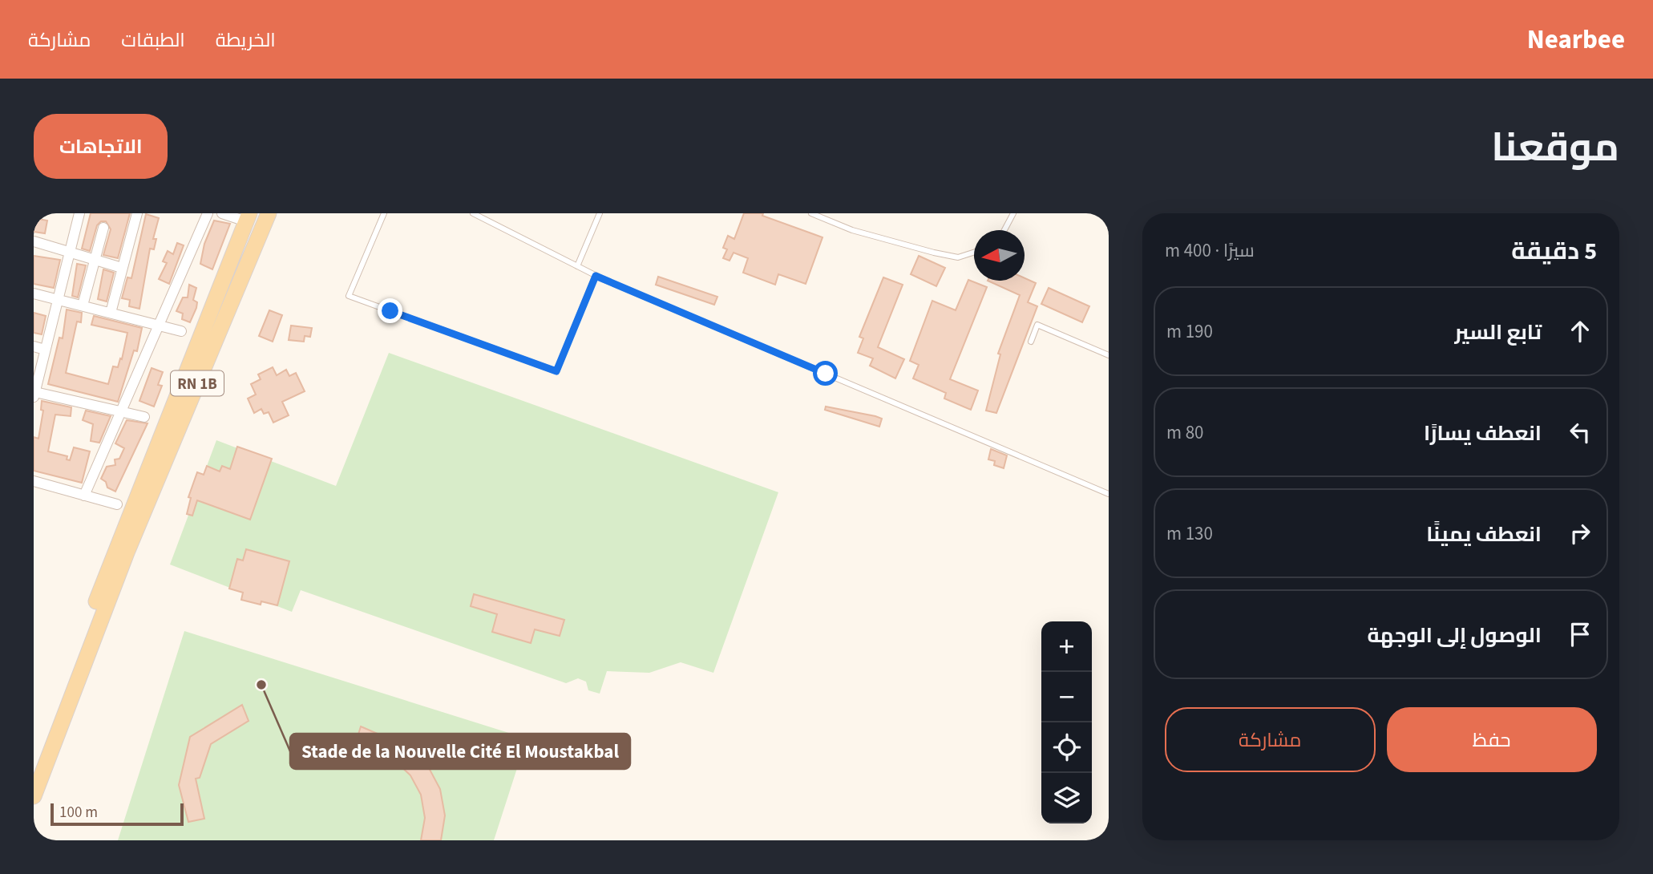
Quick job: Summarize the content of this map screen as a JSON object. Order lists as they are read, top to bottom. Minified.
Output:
{"streets":{"main road":["RN 1B"]},"places":["Stade de la Nouvelle Cité El Moustakbal"],"scale_bar":"100 m","north":"left","page":{"header":"Nearbee","nav":["الخريطة","الطبقات","مشاركة"],"title":"موقعنا","buttons":["الاتجاهات",["حفظ","مشاركة"]],"heading":["5 دقيقة","سيرًا · 400 m"],"list":[["تابع السير","190 m"],["انعطف يسارًا","80 m"],["انعطف يمينًا","130 m"],"الوصول إلى الوجهة"],"map_buttons":["+","−"],"scale":"100 m"}}
